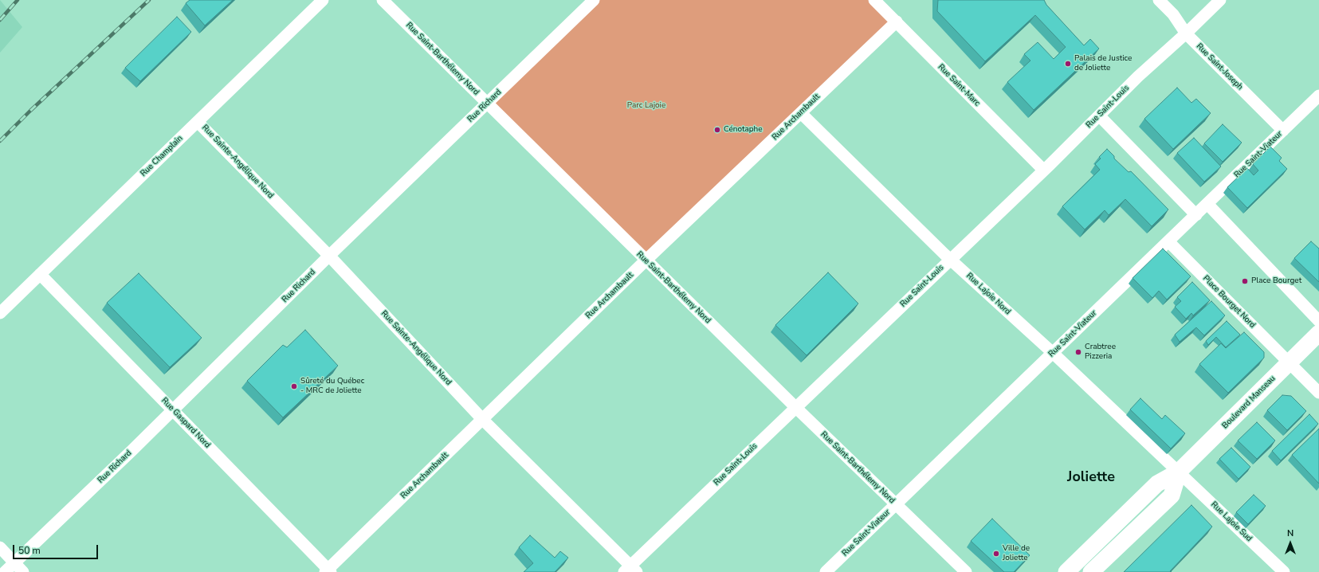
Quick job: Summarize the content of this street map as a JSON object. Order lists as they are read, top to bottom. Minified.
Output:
{"streets":{"main road":["Boulevard Manseau"],"street":["Rue Saint-Barthélemy Nord","Rue Saint-Joseph","Rue Saint-Marc","Rue Richard","Rue Saint-Louis","Rue Archambault","Rue Saint-Viateur","Rue Champlain","Rue Sainte-Angélique Nord","Rue Lajoie Nord","Place Bourget Nord","Rue Gaspard Nord","Rue Lajoie Sud"]},"crossings":[["Rue Saint-Barthélemy Nord","Rue Richard"],["Rue Saint-Barthélemy Nord","Rue Saint-Louis"],["Rue Saint-Barthélemy Nord","Rue Archambault"],["Rue Saint-Barthélemy Nord","Rue Saint-Viateur"],["Rue Saint-Joseph","Rue Saint-Louis"],["Rue Saint-Joseph","Rue Saint-Viateur"],["Rue Saint-Marc","Rue Saint-Louis"],["Rue Saint-Marc","Rue Archambault"],["Rue Richard","Rue Sainte-Angélique Nord"],["Rue Richard","Rue Gaspard Nord"],["Rue Saint-Louis","Rue Sainte-Angélique Nord"],["Rue Saint-Louis","Rue Lajoie Nord"],["Rue Archambault","Rue Sainte-Angélique Nord"],["Rue Archambault","Rue Lajoie Nord"],["Rue Archambault","Rue Gaspard Nord"],["Rue Saint-Viateur","Rue Lajoie Nord"],["Rue Saint-Viateur","Place Bourget Nord"],["Rue Champlain","Rue Sainte-Angélique Nord"],["Rue Champlain","Rue Gaspard Nord"],["Rue Lajoie Nord","Boulevard Manseau"],["Rue Lajoie Nord","Rue Lajoie Sud"],["Place Bourget Nord","Boulevard Manseau"],["Boulevard Manseau","Rue Lajoie Sud"]],"districts":["Joliette"],"parks":["Parc Lajoie"],"places":["Palais de Justice de Joliette","Cénotaphe","Place Bourget","Crabtree Pizzeria","Sûreté du Québec - MRC de Joliette","Ville de Joliette"],"scale_bar":"50 m","north":"top"}
